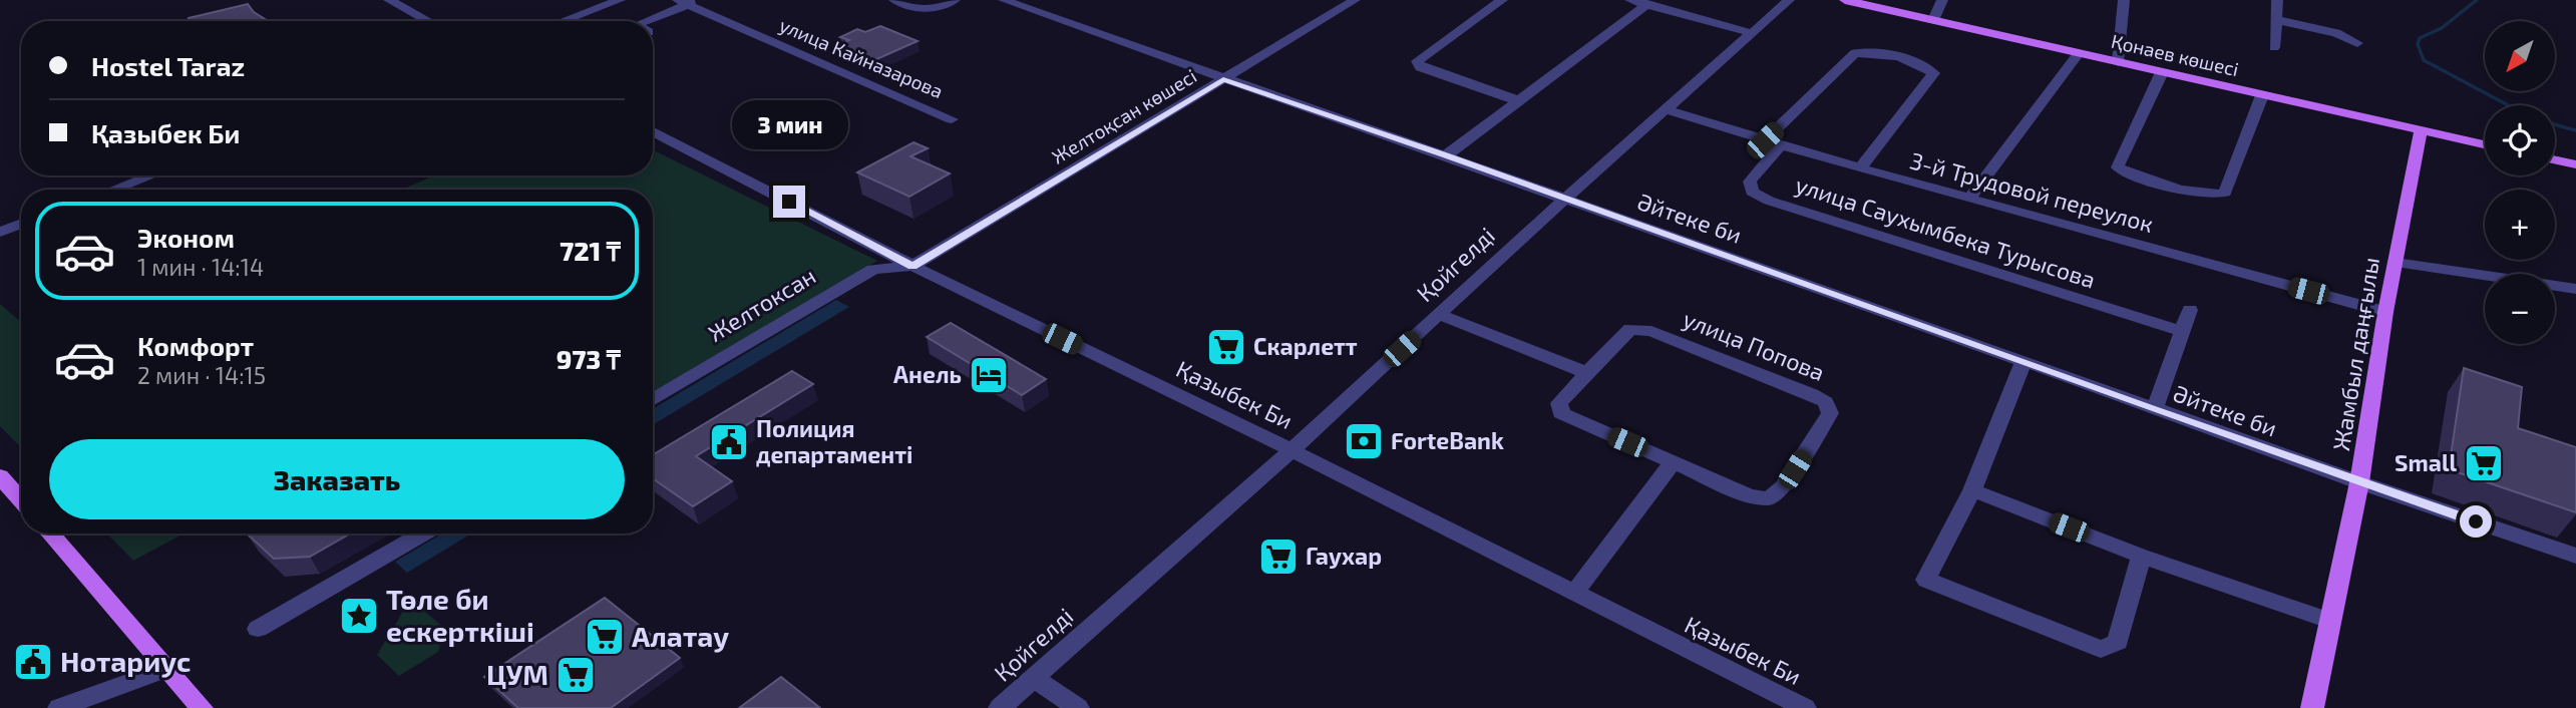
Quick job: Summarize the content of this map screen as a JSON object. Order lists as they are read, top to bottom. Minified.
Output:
{"streets":{"main road":["Қонаев көшесі","Жамбыл даңғылы"],"street":["улица Кайназарова","Желтоқсан көшесі","3-й Трудовой переулок","Әйтеке би","улица Саухымбека Турысова","Қойгелді","Желтоксан","улица Попова","Қазыбек Би"]},"crossings":[["Қонаев көшесі","Жамбыл даңғылы"],["Желтоқсан көшесі","Әйтеке би"],["Желтоқсан көшесі","Желтоксан"],["Желтоқсан көшесі","Қазыбек Би"],["3-й Трудовой переулок","улица Саухымбека Турысова"],["3-й Трудовой переулок","Қойгелді"],["3-й Трудовой переулок","Жамбыл даңғылы"],["Әйтеке би","Қойгелді"],["Әйтеке би","Жамбыл даңғылы"],["Қойгелді","Қазыбек Би"],["Желтоксан","Қазыбек Би"]],"places":{"supermarket":["Скарлетт","Small","Гаухар","Алатау","ЦУМ"],"hotel":["Анель"],"bank":["ForteBank"],"public building":["Полиция департаменті","Нотариус"],"place":["Төле би ескерткіші"]},"north":"bottom left","page":{"map_buttons":["+","−"],"banner":["Hostel Taraz","Қазыбек Би"],"bubble":"3 мин","list":[{"name":"Эконом","note":"1 мин · 14:14","value":"721 ₸"},{"name":"Комфорт","note":"2 мин · 14:15","value":"973 ₸"}],"buttons":"Заказать"}}
